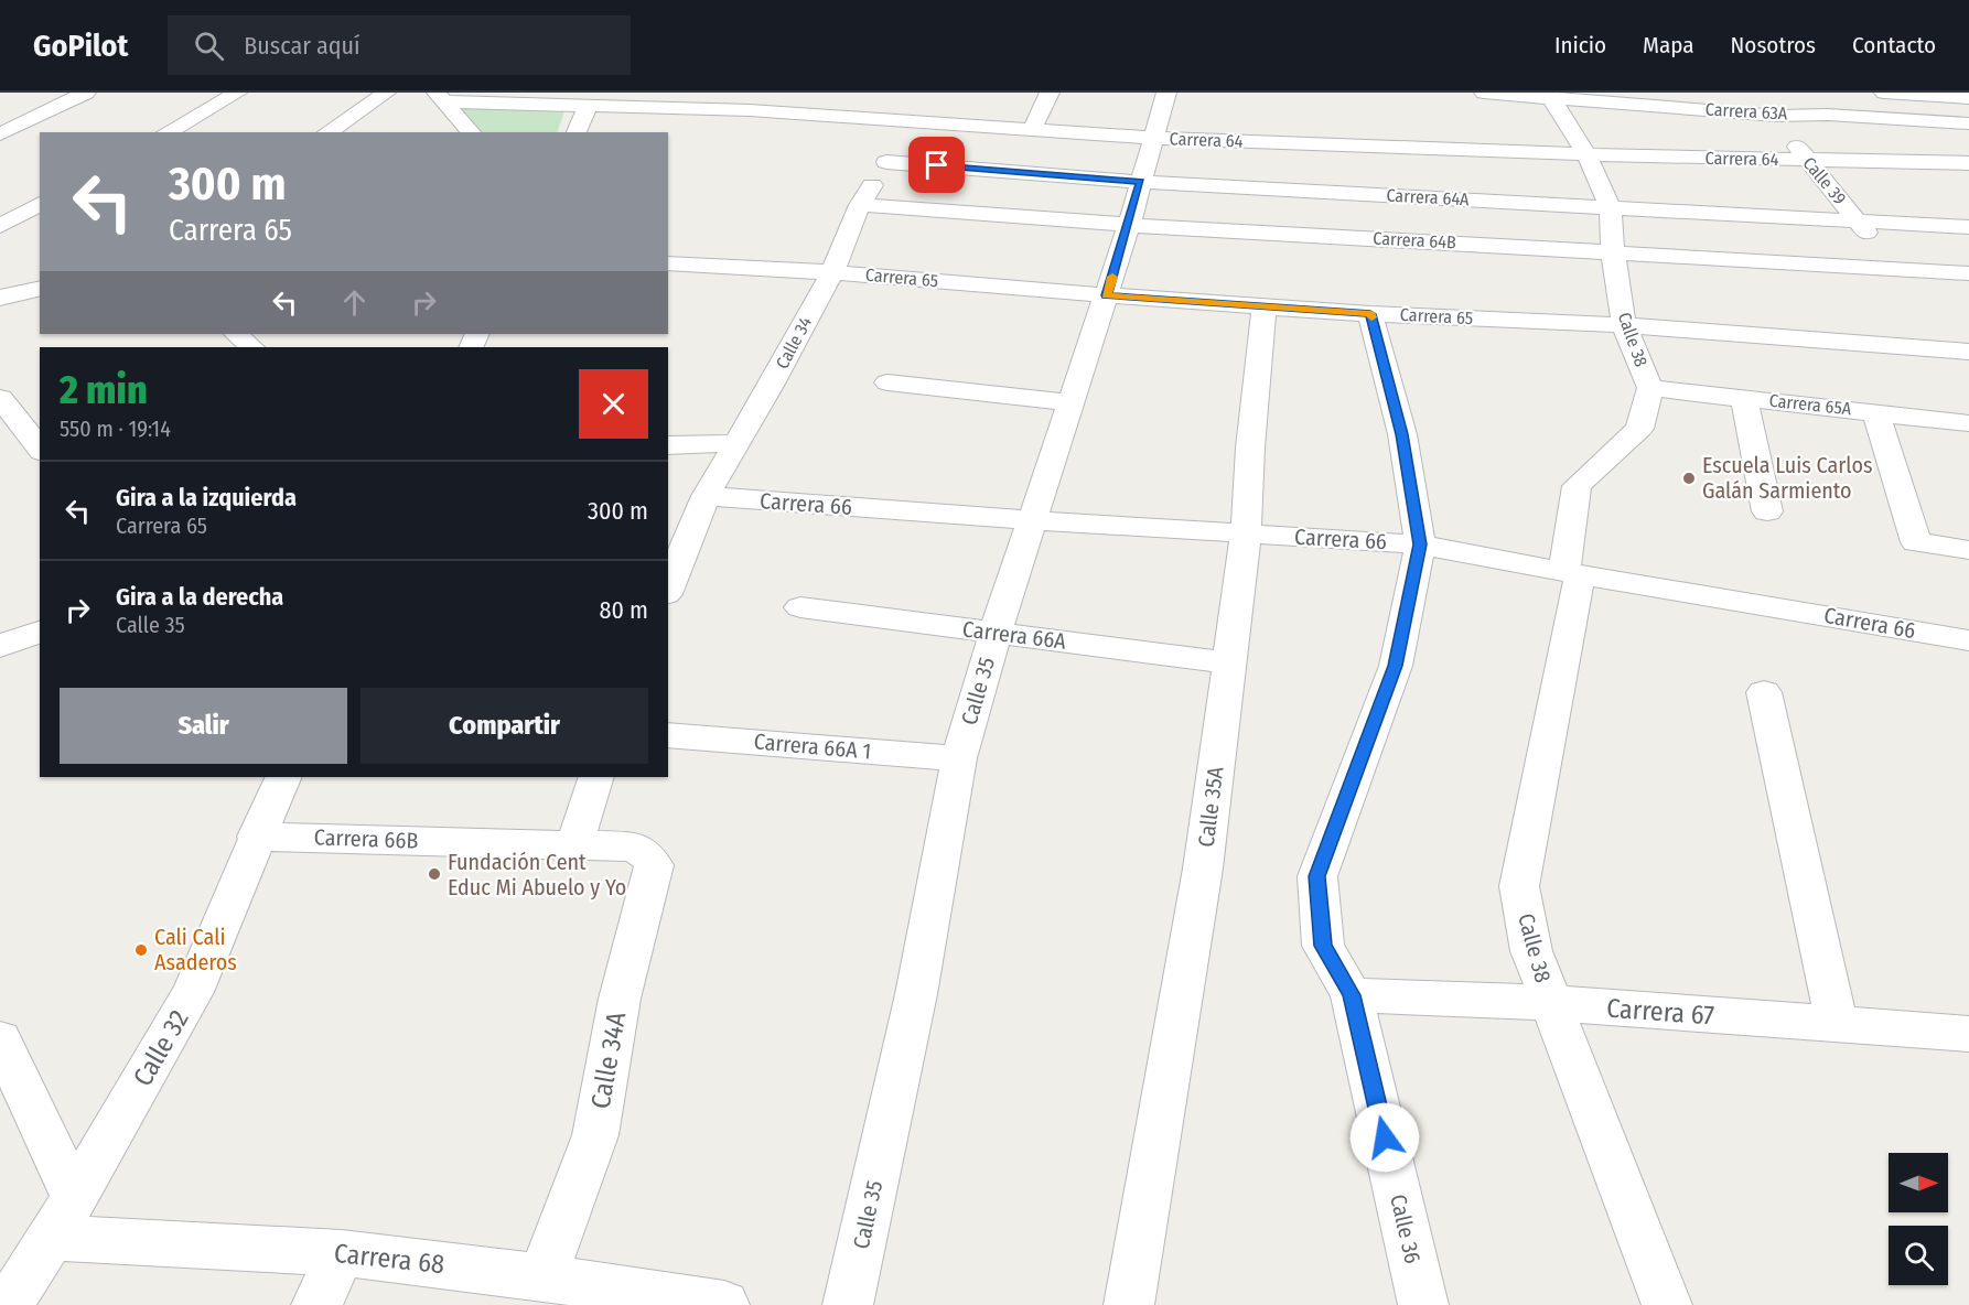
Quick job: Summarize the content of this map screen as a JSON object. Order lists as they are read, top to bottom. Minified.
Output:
{"streets":{"street":["Carrera 63A","Carrera 64","Calle 39","Carrera 64A","Carrera 64B","Carrera 65","Calle 38","Calle 34","Carrera 65A","Carrera 66","Carrera 66A","Calle 35","Carrera 66A 1","Calle 35A","Carrera 66B","Carrera 67","Calle 32","Calle 34A","Calle 36","Carrera 68"]},"crossings":[["Carrera 63A","Calle 39"],["Carrera 63A","Calle 38"],["Carrera 64","Calle 39"],["Carrera 64","Calle 38"],["Carrera 64","Calle 34"],["Carrera 64","Calle 35"],["Calle 39","Carrera 64A"],["Calle 39","Carrera 64B"],["Carrera 64A","Calle 38"],["Carrera 64A","Calle 34"],["Carrera 64A","Calle 35"],["Carrera 64B","Calle 38"],["Carrera 64B","Calle 34"],["Carrera 64B","Calle 35"],["Carrera 65","Calle 38"],["Carrera 65","Calle 34"],["Carrera 65","Calle 35"],["Carrera 65","Calle 35A"],["Carrera 65","Calle 36"],["Calle 38","Carrera 65A"],["Calle 38","Carrera 66"],["Calle 38","Carrera 67"],["Calle 34","Carrera 66"],["Carrera 66","Calle 35"],["Carrera 66","Calle 35A"],["Carrera 66","Calle 36"],["Carrera 66A","Calle 35"],["Carrera 66A","Calle 35A"],["Calle 35","Carrera 66A 1"],["Carrera 66B","Calle 32"],["Carrera 66B","Calle 34A"],["Carrera 67","Calle 36"],["Calle 32","Carrera 68"],["Calle 34A","Carrera 68"]],"places":["Escuela Luis Carlos Galán Sarmiento","Fundación Cent Educ Mi Abuelo y Yo","Cali Cali Asaderos"],"north":"right","page":{"header":"GoPilot","search":"Buscar aquí","nav":["Inicio","Mapa","Nosotros","Contacto"],"turn":["300 m","Carrera 65"],"heading":["2 min","550 m · 19:14"],"list":[{"name":"Gira a la izquierda","note":"Carrera 65","value":"300 m"},{"name":"Gira a la derecha","note":"Calle 35","value":"80 m"}],"buttons":["Salir","Compartir"]}}
